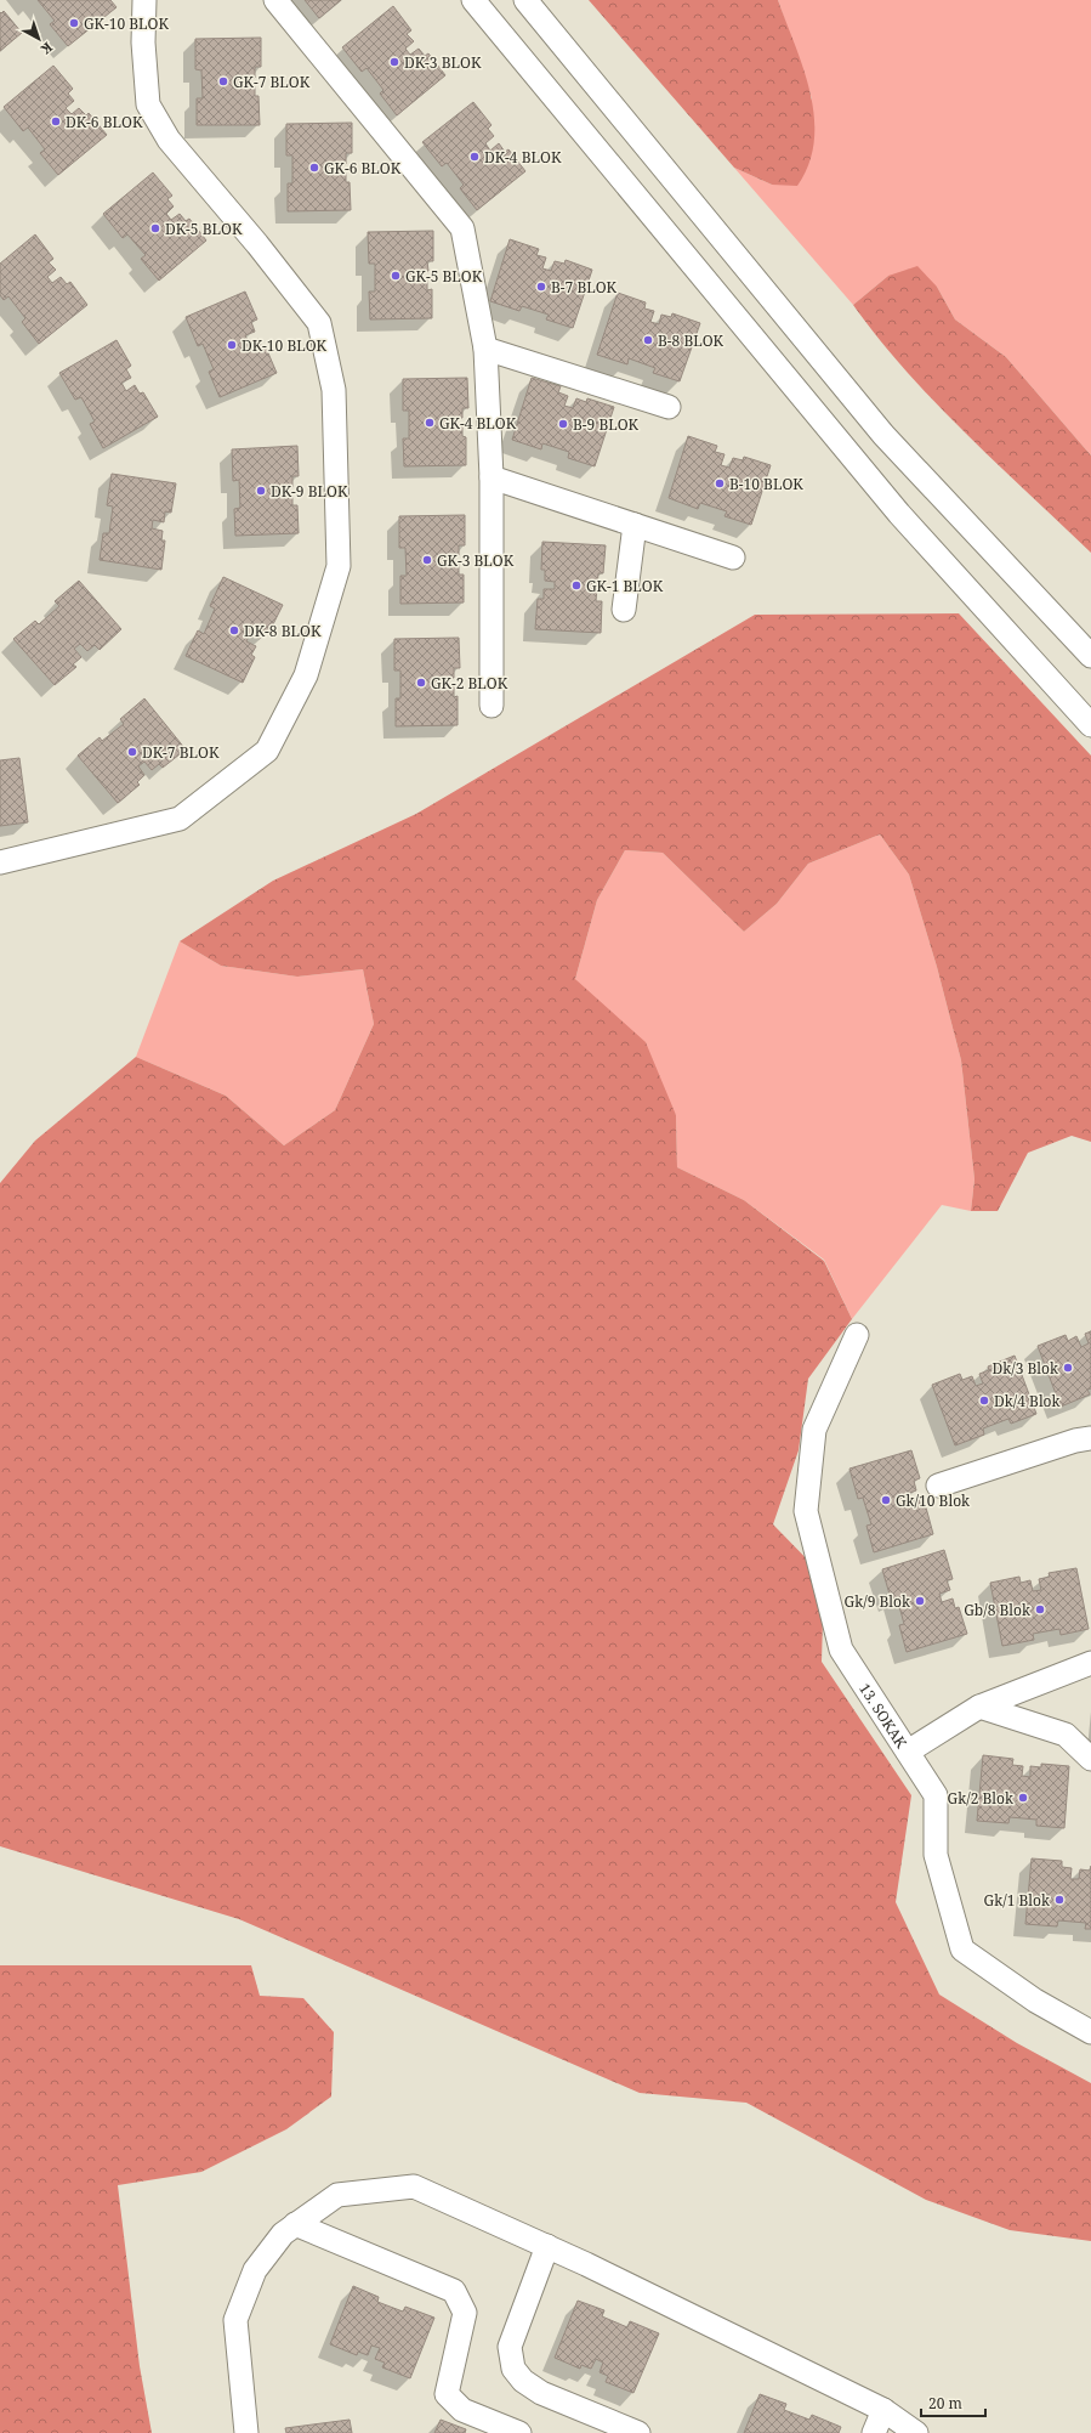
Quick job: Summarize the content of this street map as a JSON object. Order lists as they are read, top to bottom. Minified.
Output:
{"streets":{"street":["13. SOKAK"]},"places":["GK-10 BLOK","DK-3 BLOK","GK-7 BLOK","DK-6 BLOK","DK-4 BLOK","GK-6 BLOK","DK-5 BLOK","GK-5 BLOK","B-7 BLOK","B-8 BLOK","DK-10 BLOK","GK-4 BLOK","B-9 BLOK","B-10 BLOK","DK-9 BLOK","GK-3 BLOK","GK-1 BLOK","DK-8 BLOK","GK-2 BLOK","DK-7 BLOK","Dk/3 Blok","Dk/4 Blok","Gk/10 Blok","Gk/9 Blok","Gb/8 Blok","Gk/2 Blok","Gk/1 Blok"],"scale_bar":"20 m","north":"bottom right"}
